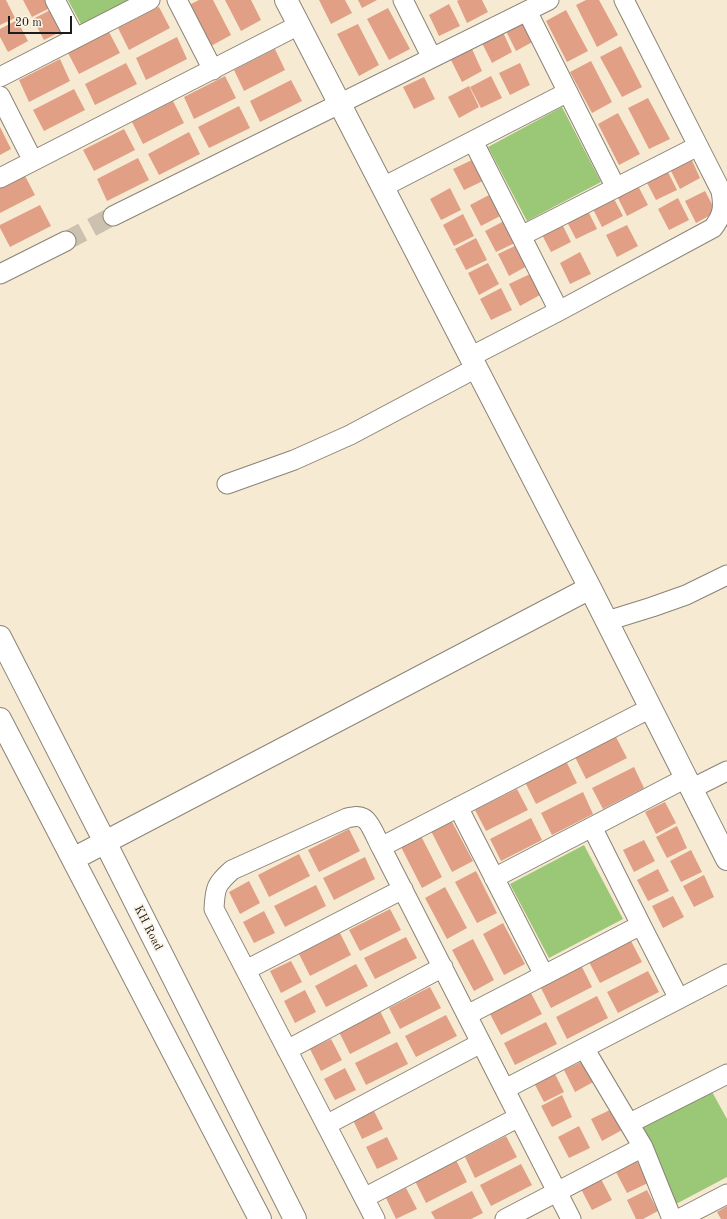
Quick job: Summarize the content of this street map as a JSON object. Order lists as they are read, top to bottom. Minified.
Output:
{"streets":{"street":["KH Road"]},"scale_bar":"20 m"}
